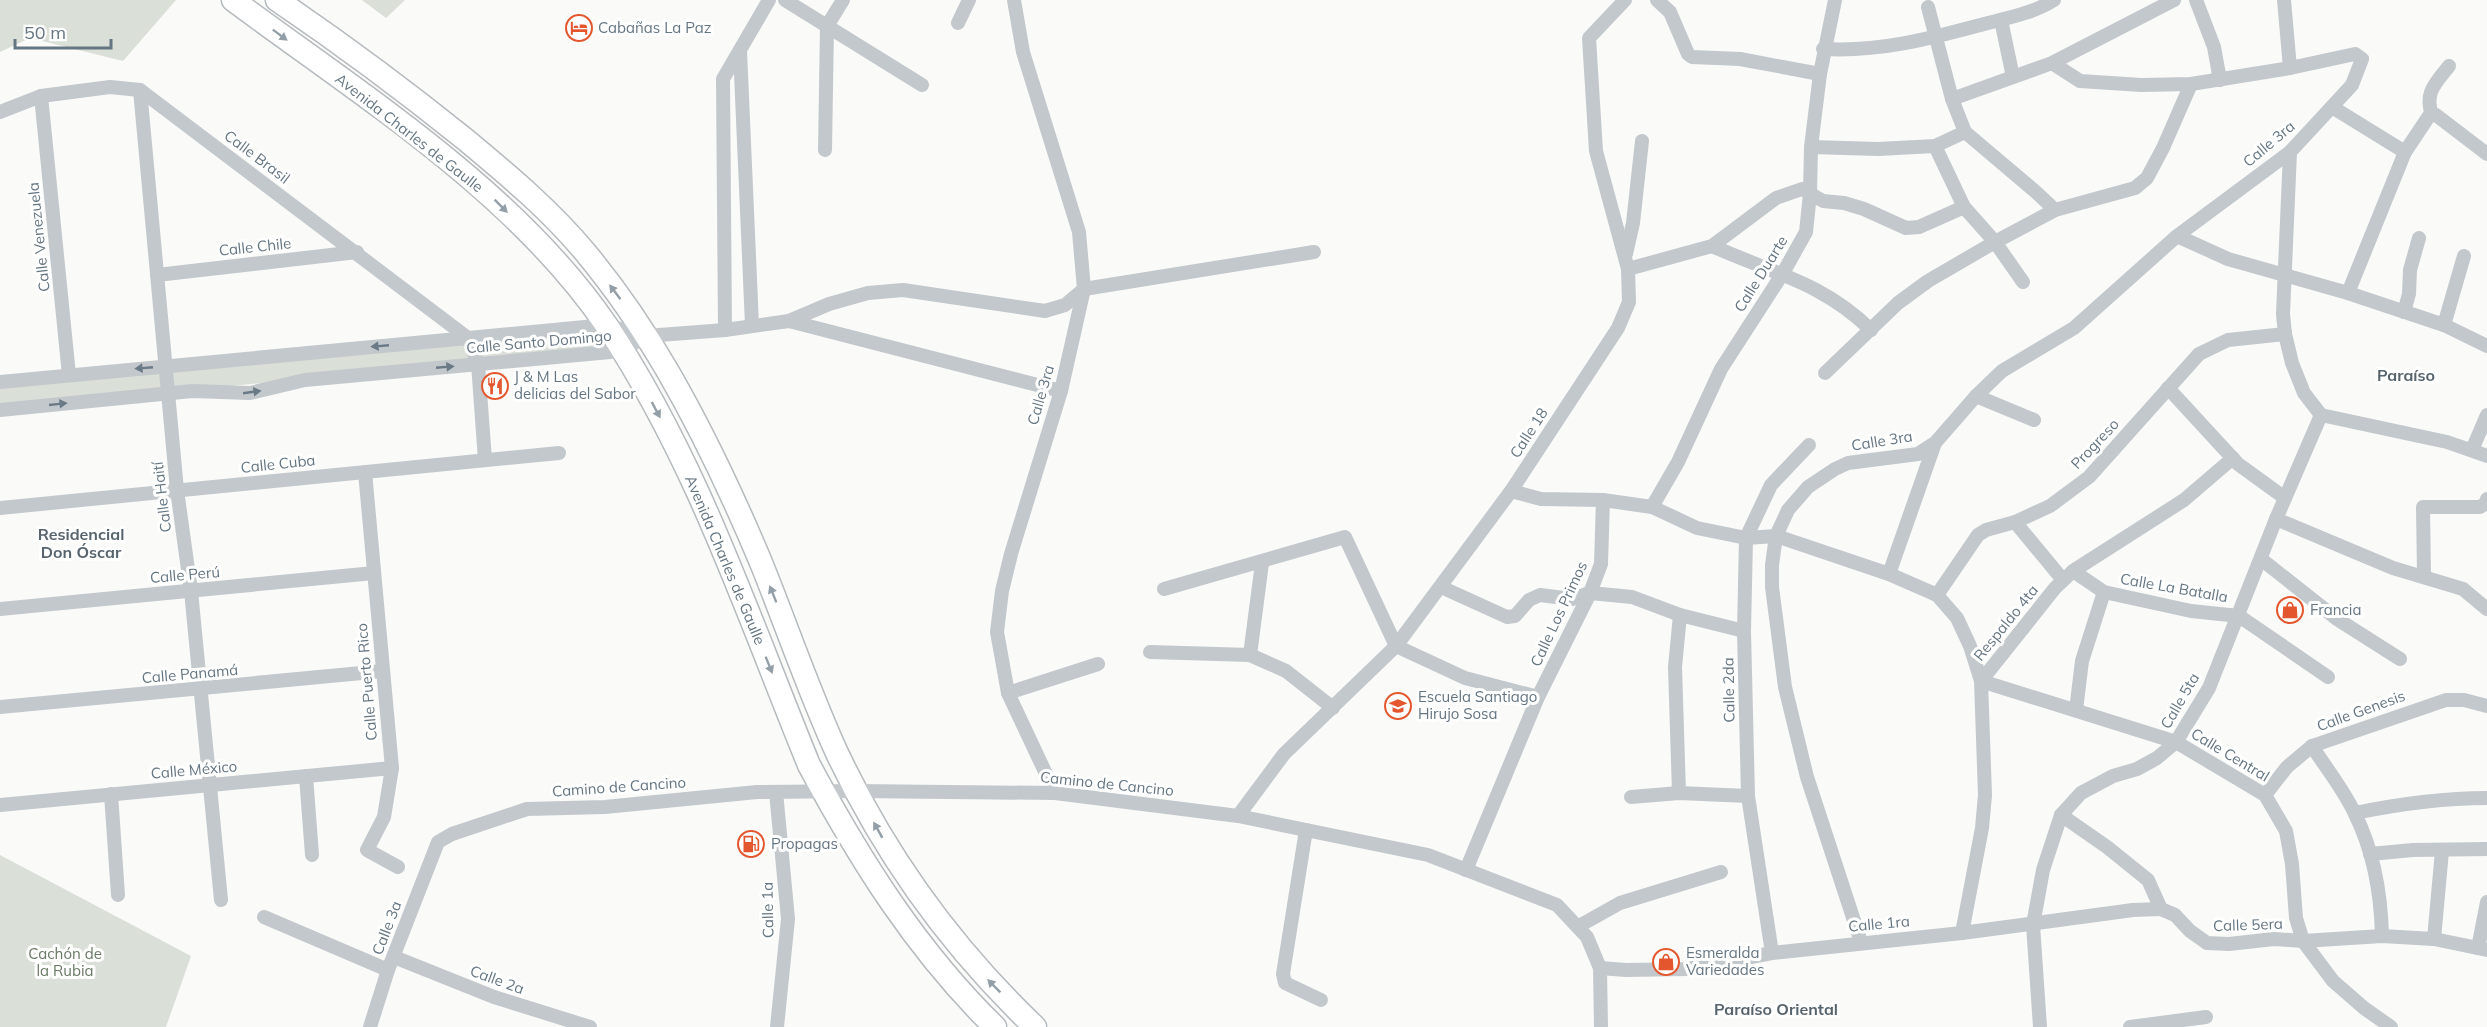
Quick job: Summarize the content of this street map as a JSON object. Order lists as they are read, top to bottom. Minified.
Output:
{"streets":{"main road":["Avenida Charles de Gaulle"],"street":["Calle 3ra","Calle Brasil","Calle Venezuela","Calle Chile","Calle Duarte","Calle Santo Domingo","Calle 18","Progreso","Calle Cuba","Calle Haití","Calle Perú","Calle La Batalla","Calle Los Primos","Respaldo 4ta","Calle Panamá","Calle Puerto Rico","Calle 2da","Calle 5ta","Calle Genesis","Calle Central","Calle México","Camino de Cancino","Calle 1a","Calle 1ra","Calle 5era","Calle 3a","Calle 2a"]},"crossings":[["Avenida Charles de Gaulle","Calle Santo Domingo"],["Avenida Charles de Gaulle","Camino de Cancino"],["Calle 3ra","Camino de Cancino"],["Calle 3ra","Calle 1ra"],["Calle Brasil","Calle Chile"],["Calle Brasil","Calle Santo Domingo"],["Calle Brasil","Calle Haití"],["Calle Venezuela","Calle Santo Domingo"],["Calle Chile","Calle Haití"],["Calle Santo Domingo","Calle Haití"],["Calle 18","Camino de Cancino"],["Progreso","Calle La Batalla"],["Calle Cuba","Calle Haití"],["Calle Cuba","Calle Puerto Rico"],["Calle Haití","Calle Perú"],["Calle Haití","Calle Panamá"],["Calle Haití","Calle México"],["Calle Perú","Calle Puerto Rico"],["Calle La Batalla","Respaldo 4ta"],["Calle La Batalla","Calle 5ta"],["Calle Los Primos","Camino de Cancino"],["Respaldo 4ta","Calle Central"],["Respaldo 4ta","Calle 1ra"],["Calle Panamá","Calle Puerto Rico"],["Calle Puerto Rico","Calle México"],["Calle 2da","Calle 1ra"],["Calle 5ta","Calle Central"],["Calle 5ta","Calle 1ra"],["Calle Genesis","Calle Central"],["Calle Central","Calle 5era"],["Camino de Cancino","Calle 1a"],["Camino de Cancino","Calle 1ra"],["Camino de Cancino","Calle 3a"],["Calle 1ra","Calle 5era"],["Calle 3a","Calle 2a"]],"districts":["Paraíso","Residencial Don Óscar","Paraíso Oriental"],"parks":["Cachón de la Rubia"],"places":{"hotel":["Cabañas La Paz"],"restaurant":["J & M Las delicias del Sabor"],"shop":["Francia","Esmeralda Variedades"],"school or university":["Escuela Santiago Hirujo Sosa"],"fuel station":["Propagas"]},"scale_bar":"50 m"}
